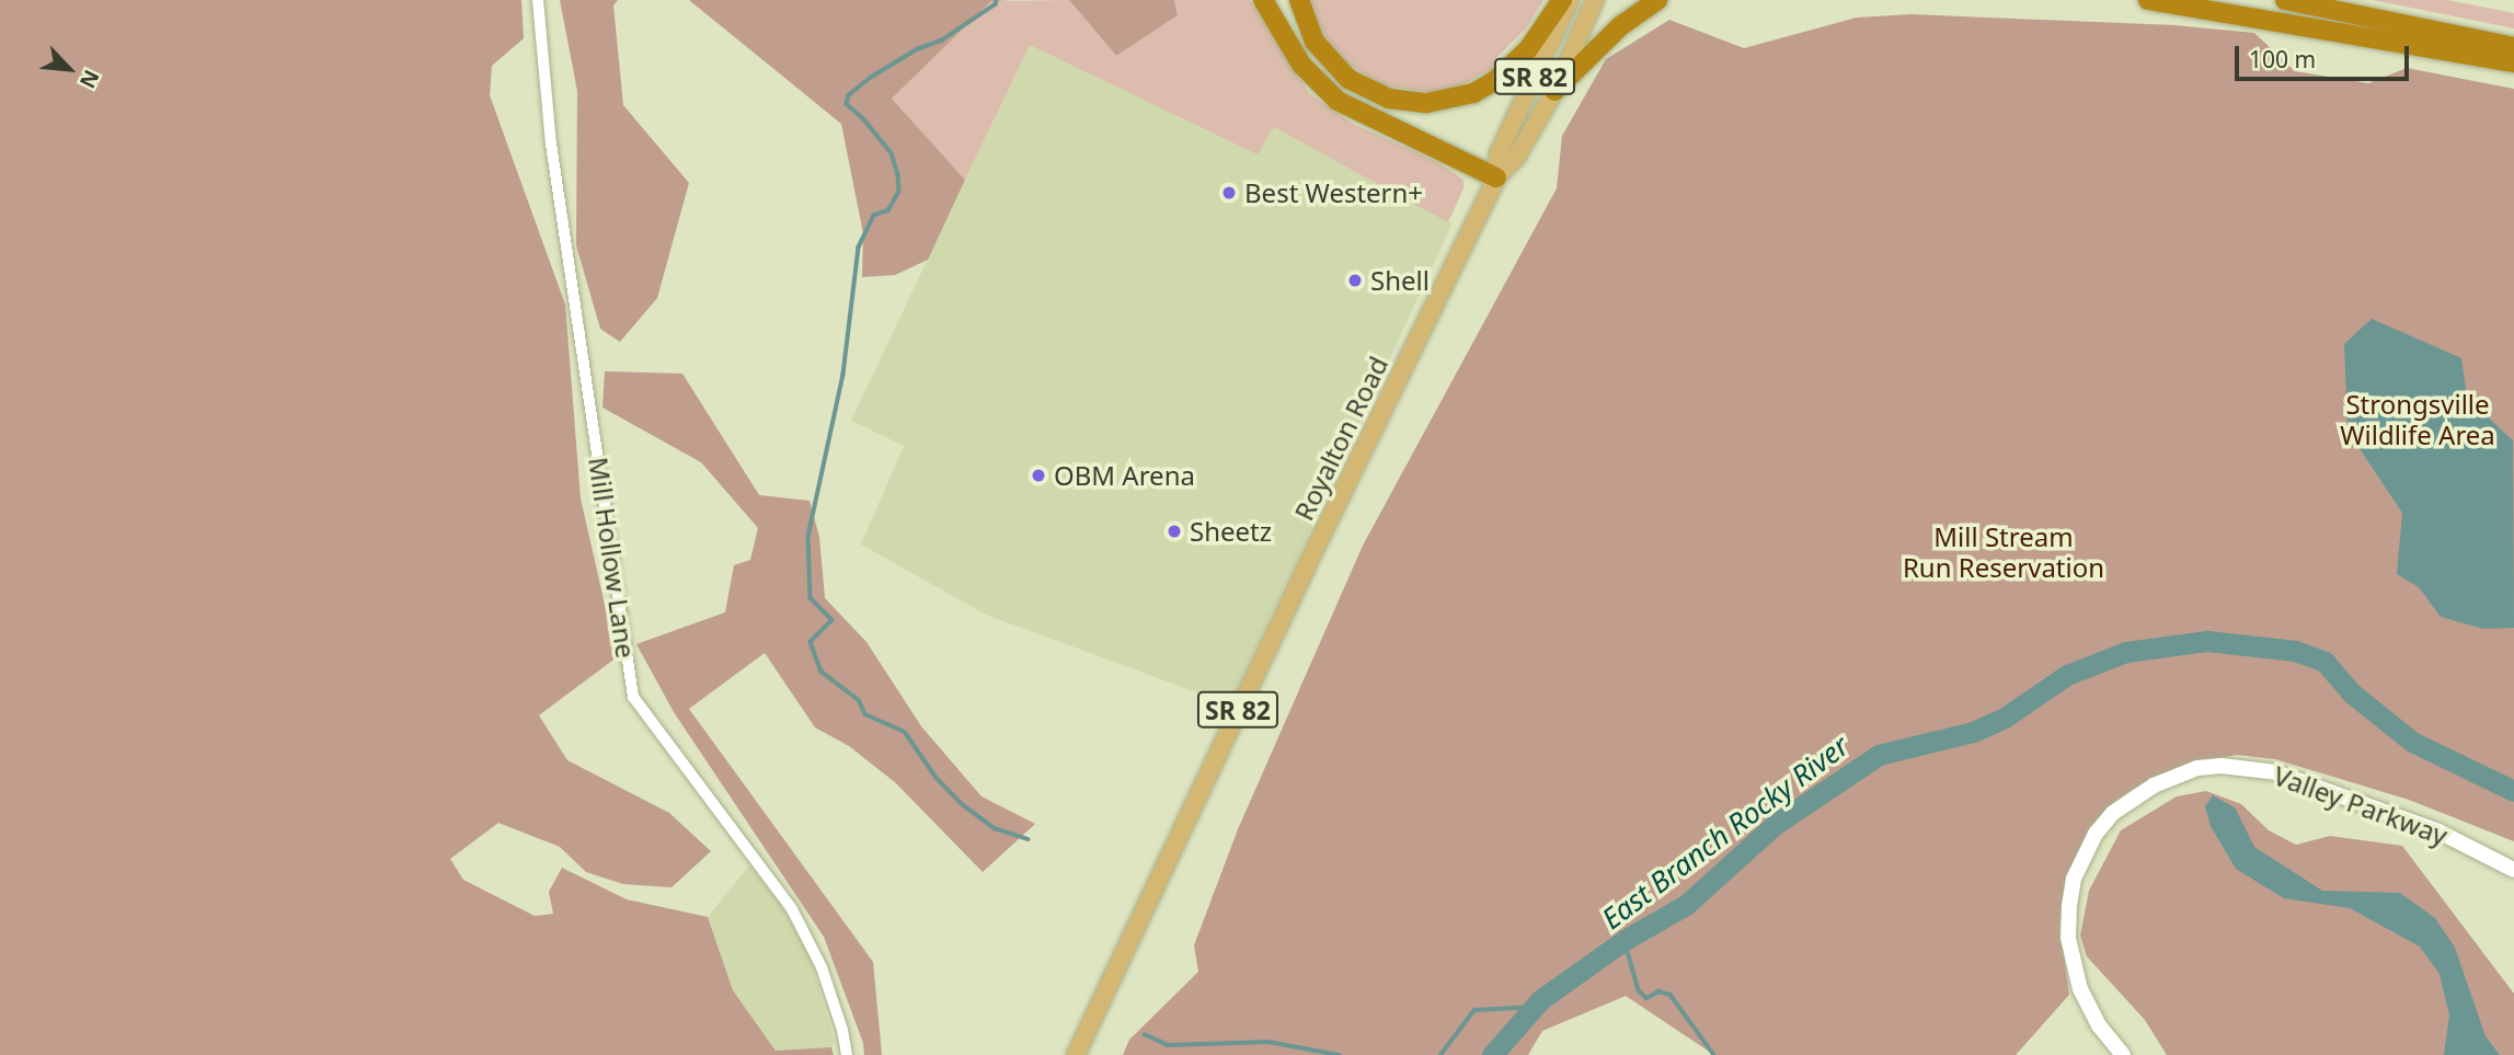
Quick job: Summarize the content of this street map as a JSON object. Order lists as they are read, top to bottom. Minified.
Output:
{"streets":{"main road":["SR 82","Royalton Road"],"street":["Mill Hollow Lane","Valley Parkway"]},"water":["East Branch Rocky River"],"parks":["Strongsville Wildlife Area","Mill Stream Run Reservation"],"places":["Best Western+","Shell","OBM Arena","Sheetz"],"scale_bar":"100 m","north":"bottom right"}
